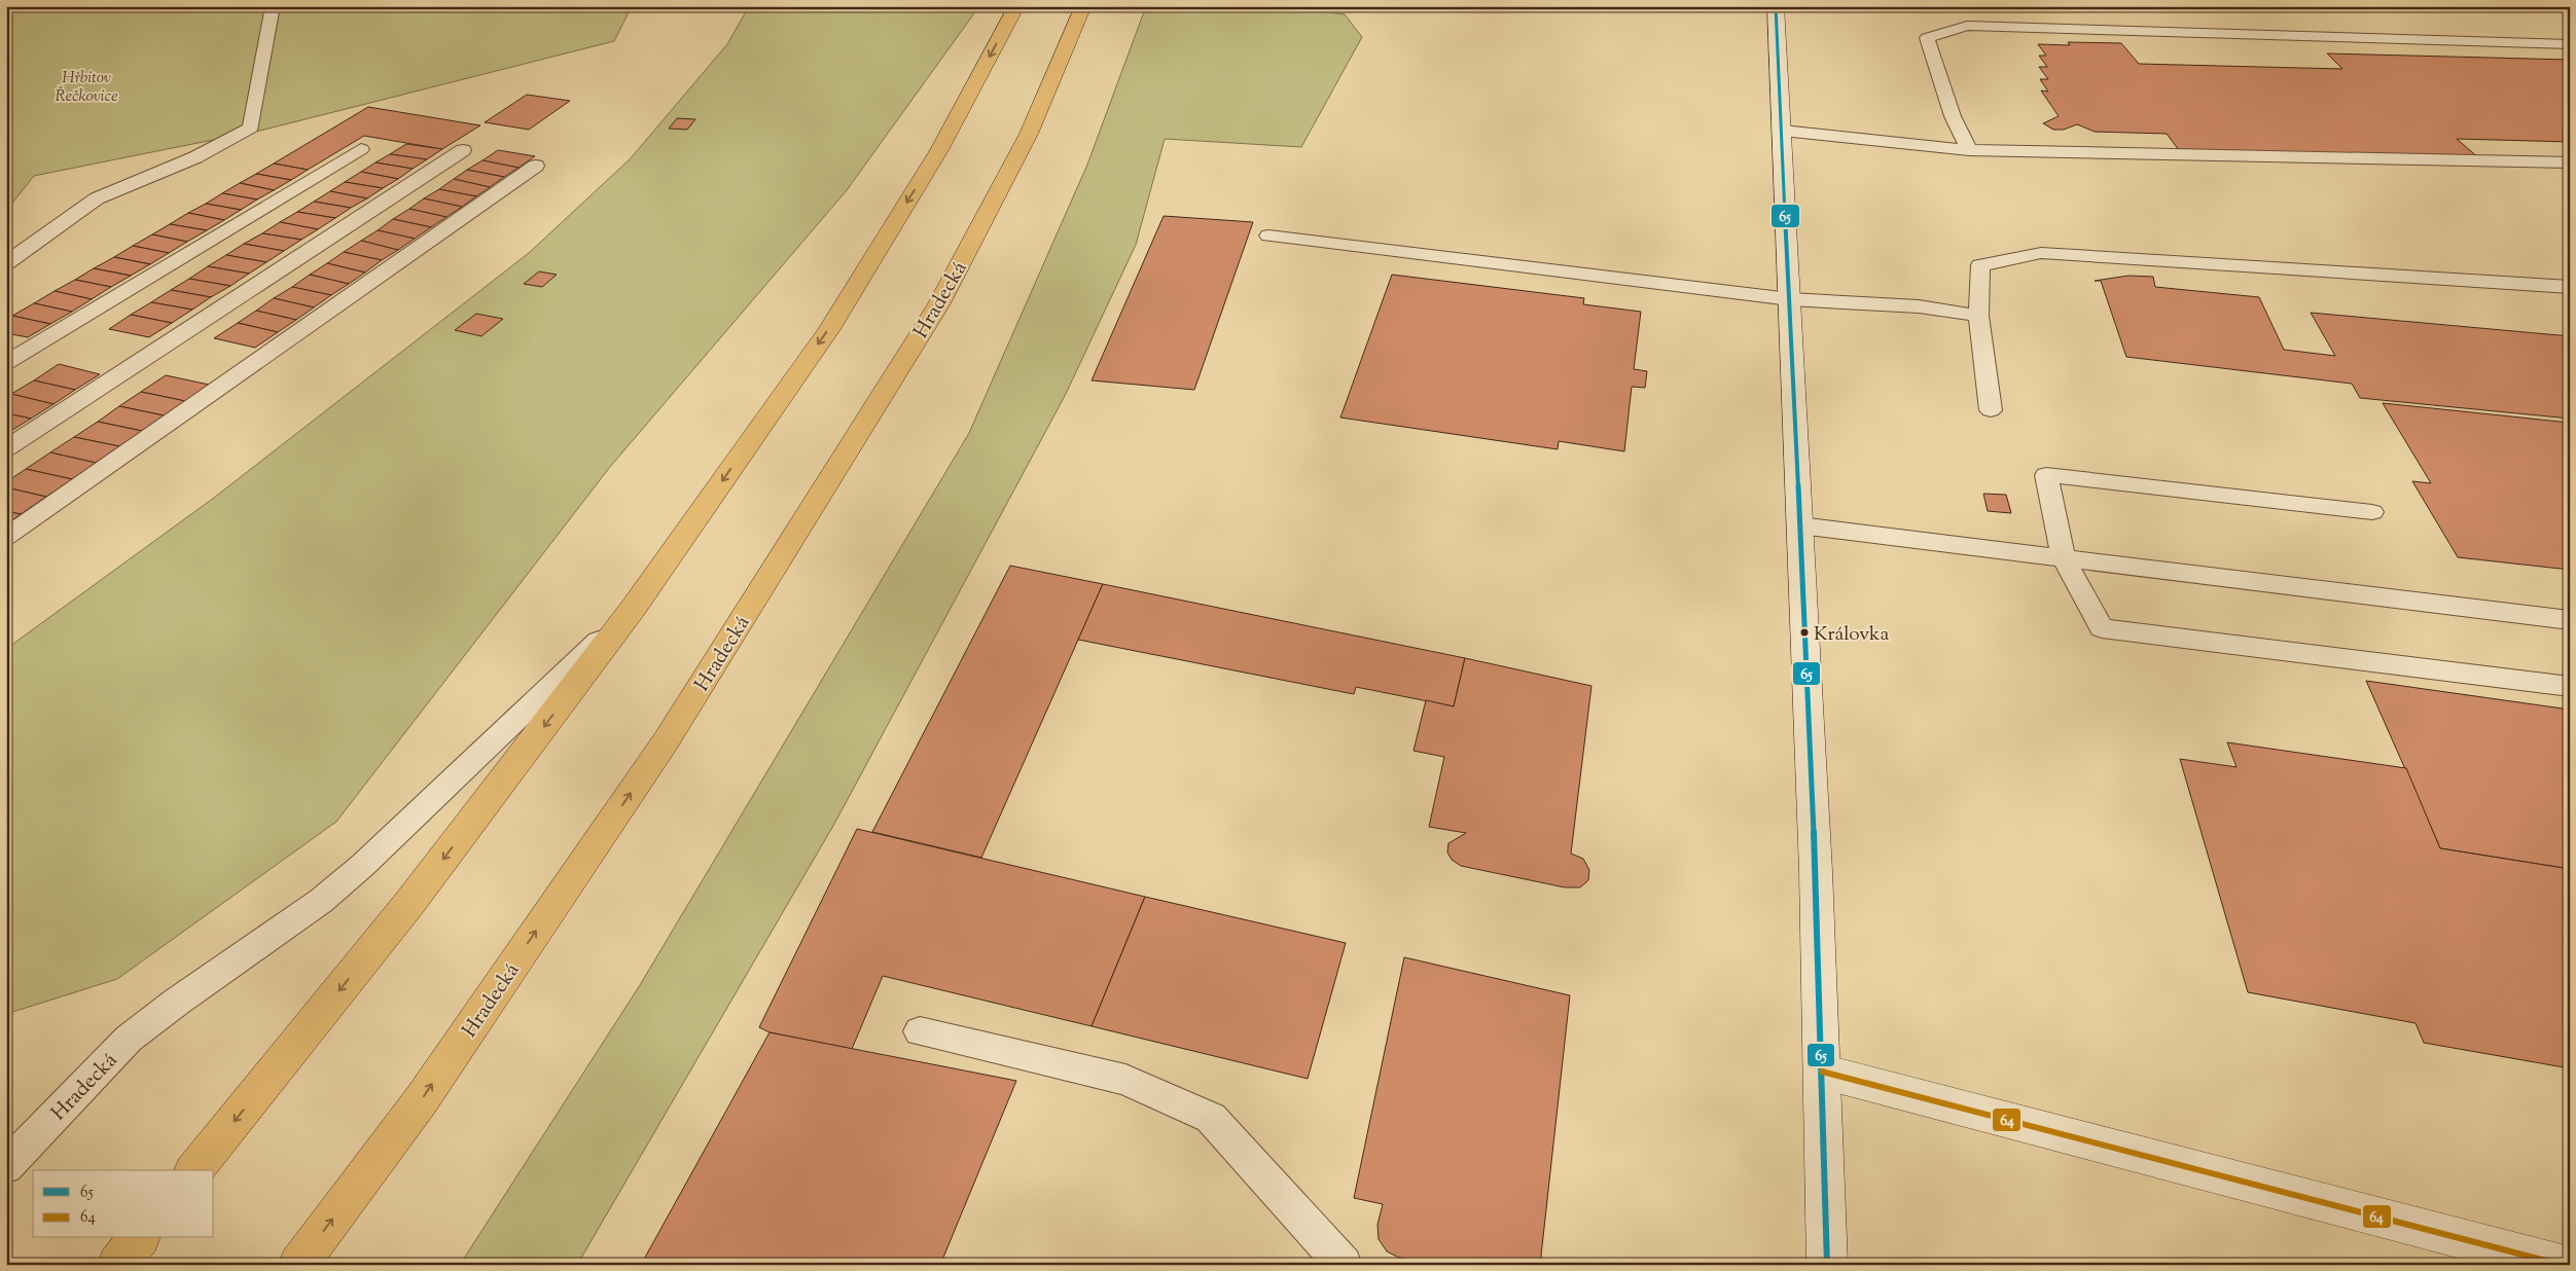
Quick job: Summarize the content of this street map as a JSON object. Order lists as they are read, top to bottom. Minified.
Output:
{"streets":{"highway":["Hradecká"]},"parks":["Hřbitov Řečkovice"],"places":["Královka"],"lines":["transit line 65","transit line 64"],"legend":["65","64"]}
